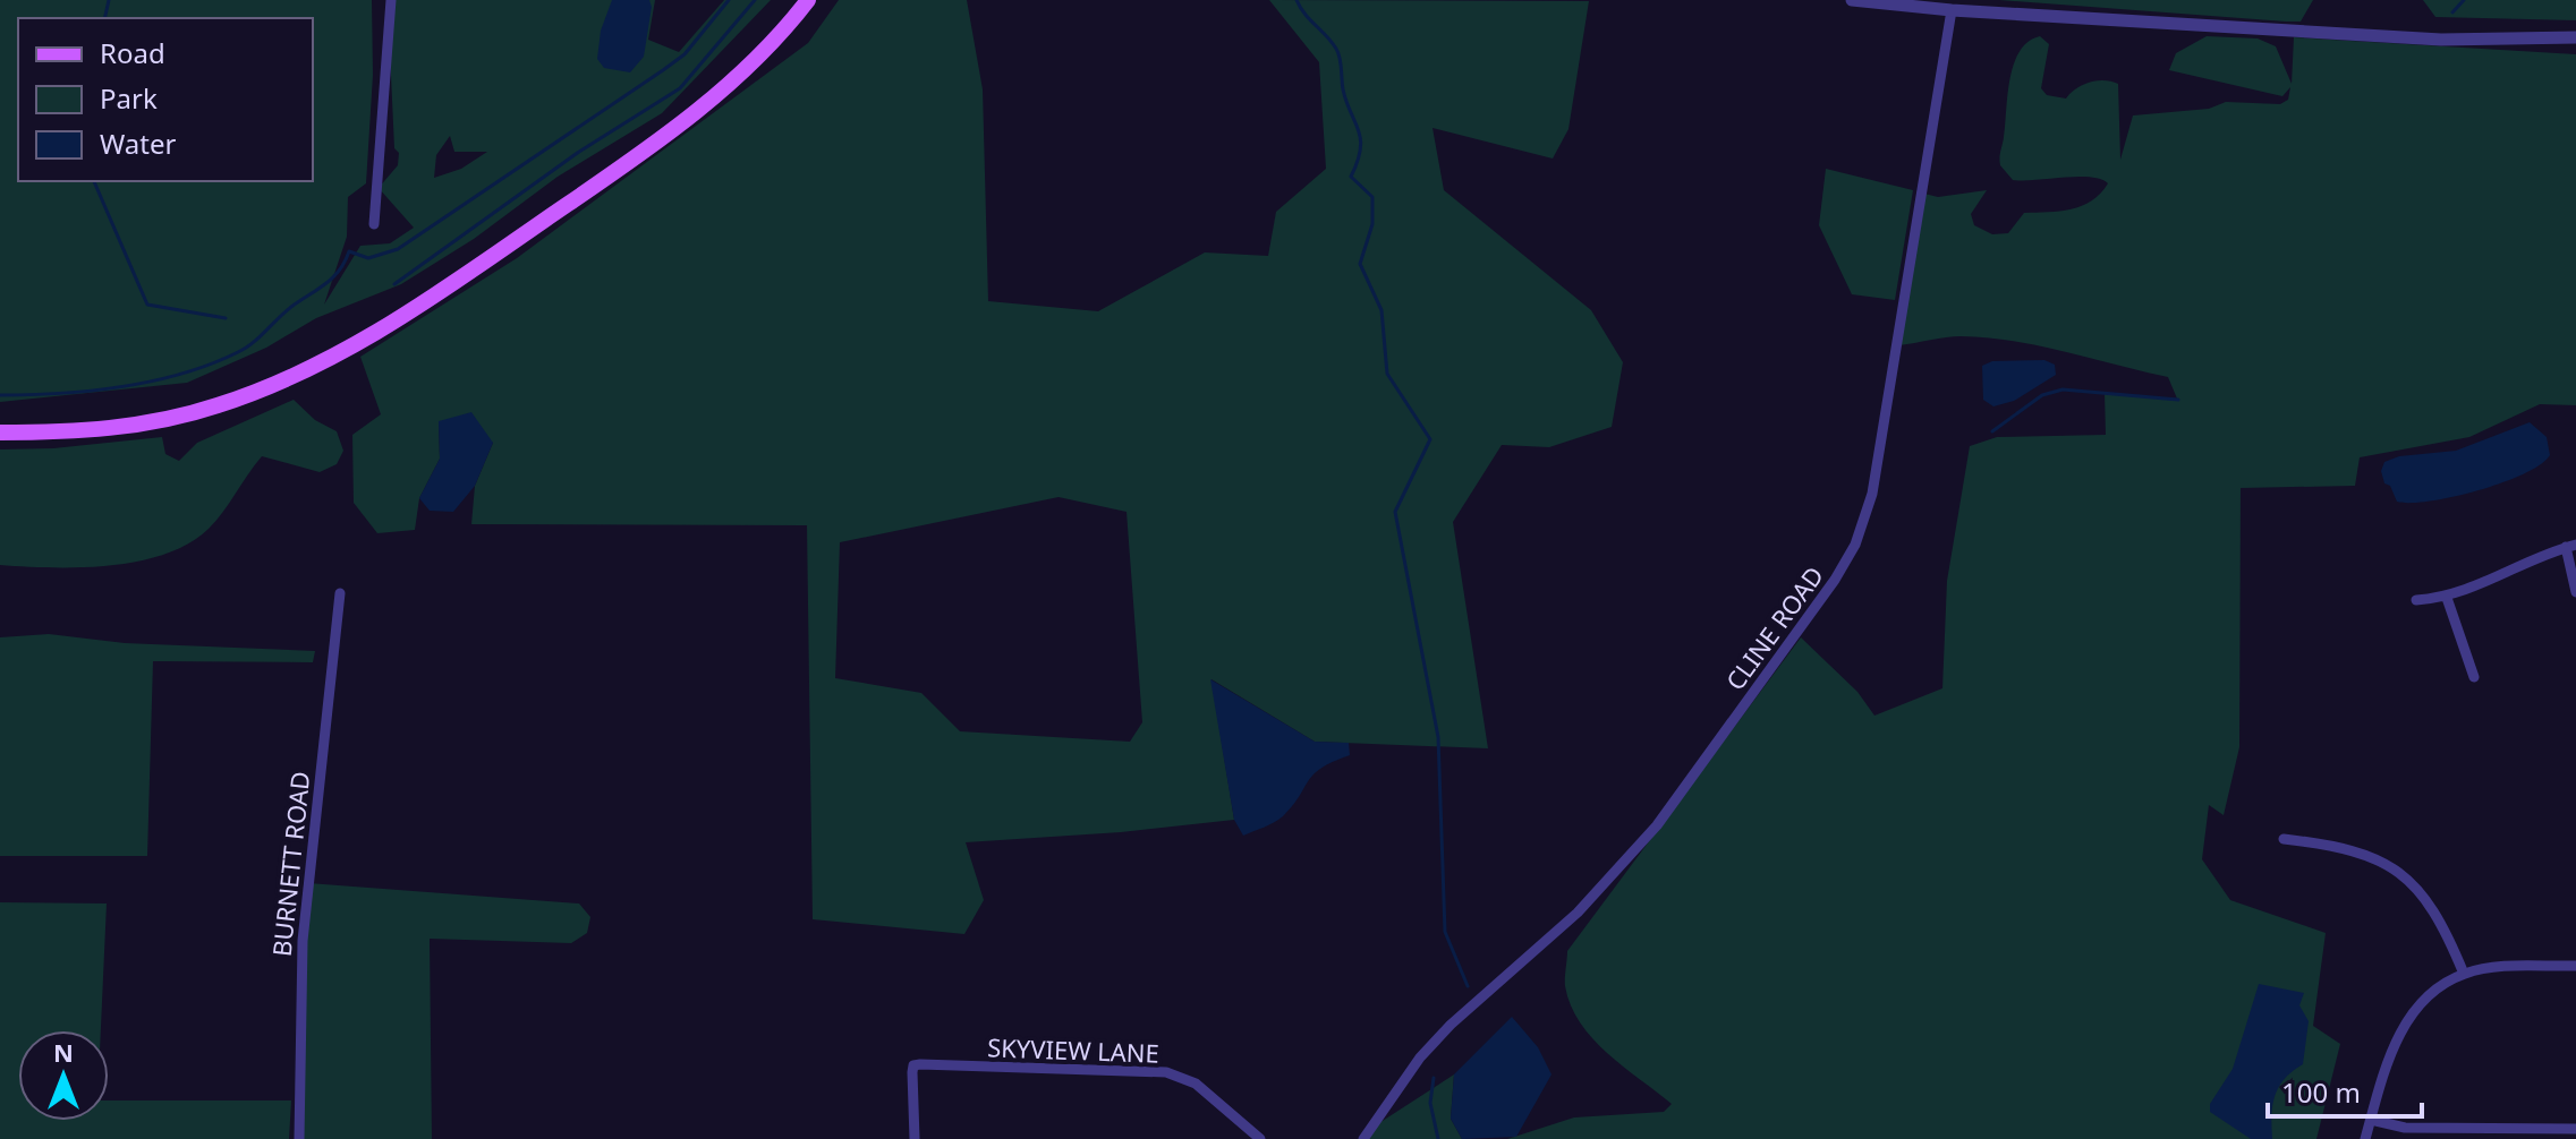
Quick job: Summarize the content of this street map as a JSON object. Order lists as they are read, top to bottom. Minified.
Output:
{"streets":{"street":["CLINE ROAD","BURNETT ROAD","SKYVIEW LANE"]},"legend":["Road","Park","Water"],"scale_bar":"100 m","north":"top"}
